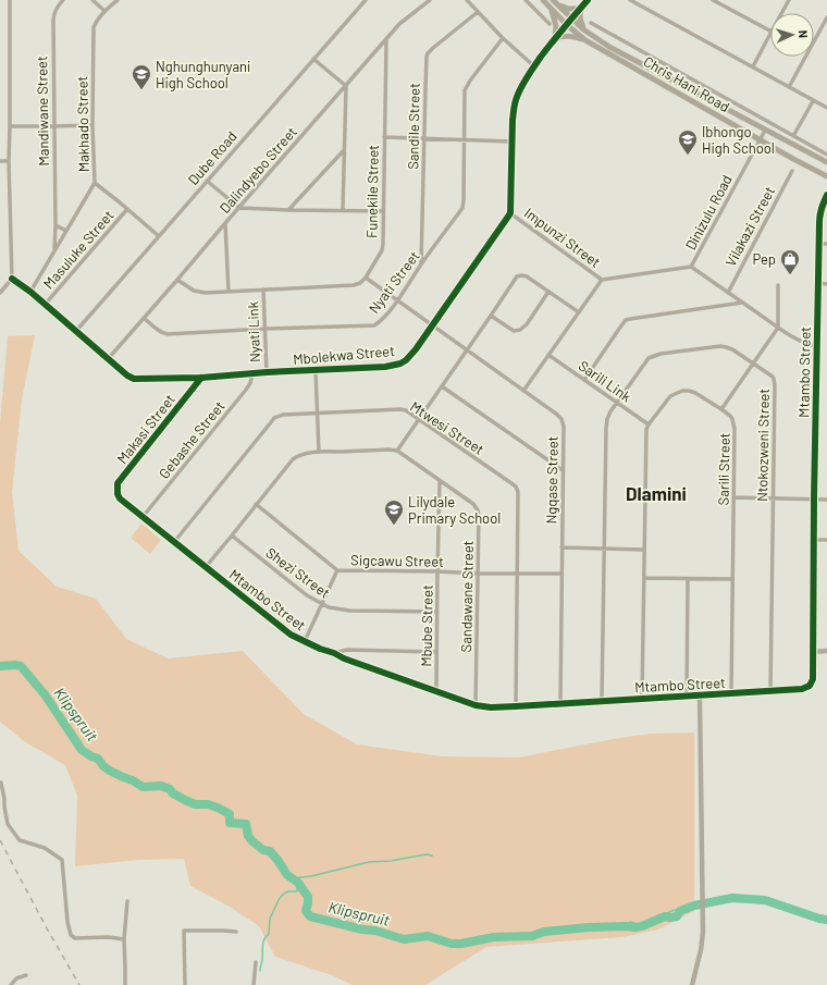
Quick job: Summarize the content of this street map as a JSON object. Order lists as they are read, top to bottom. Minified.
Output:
{"streets":{"main road":["Chris Hani Road"],"street":["Mandiwane Street","Makhado Street","Sandile Street","Dube Road","Dalindyebo Street","Funekile Street","Dinizulu Road","Vilakazi Street","Impunzi Street","Masuluke Street","Nyati Street","Nyati Link","Mbolekwa Street","Mtambo Street","Sarili Link","Mtwesi Street","Makasi Street","Gebashe Street","Ntokozweni Street","Sarili Street","Ngqase Street","Sigcawu Street","Shezi Street","Sandawane Street","Mbube Street"]},"crossings":[["Chris Hani Road","Dinizulu Road"],["Mandiwane Street","Makhado Street"],["Makhado Street","Mbolekwa Street"],["Sandile Street","Nyati Street"],["Dube Road","Mbolekwa Street"],["Dalindyebo Street","Funekile Street"],["Dalindyebo Street","Nyati Street"],["Dalindyebo Street","Mbolekwa Street"],["Funekile Street","Ngqase Street"],["Dinizulu Road","Impunzi Street"],["Impunzi Street","Mbolekwa Street"],["Masuluke Street","Mbolekwa Street"],["Nyati Street","Nyati Link"],["Nyati Street","Ngqase Street"],["Nyati Link","Mbolekwa Street"],["Mbolekwa Street","Makasi Street"],["Mbolekwa Street","Gebashe Street"],["Mbolekwa Street","Ngqase Street"],["Mtambo Street","Mtwesi Street"],["Mtambo Street","Makasi Street"],["Mtambo Street","Gebashe Street"],["Mtambo Street","Ntokozweni Street"],["Mtambo Street","Sarili Street"],["Mtambo Street","Ngqase Street"],["Mtambo Street","Sandawane Street"],["Mtambo Street","Mbube Street"],["Sarili Link","Ntokozweni Street"],["Sarili Link","Sarili Street"],["Mtwesi Street","Sigcawu Street"],["Ngqase Street","Sigcawu Street"],["Sigcawu Street","Sandawane Street"],["Sigcawu Street","Mbube Street"],["Shezi Street","Mbube Street"],["Sandawane Street","Mbube Street"]],"districts":["Dlamini"],"water":["Klipspruit"],"places":{"school or university":["Nghunghunyani High School","Ibhongo High School","Lilydale Primary School"],"shop":["Pep"]},"north":"right"}
